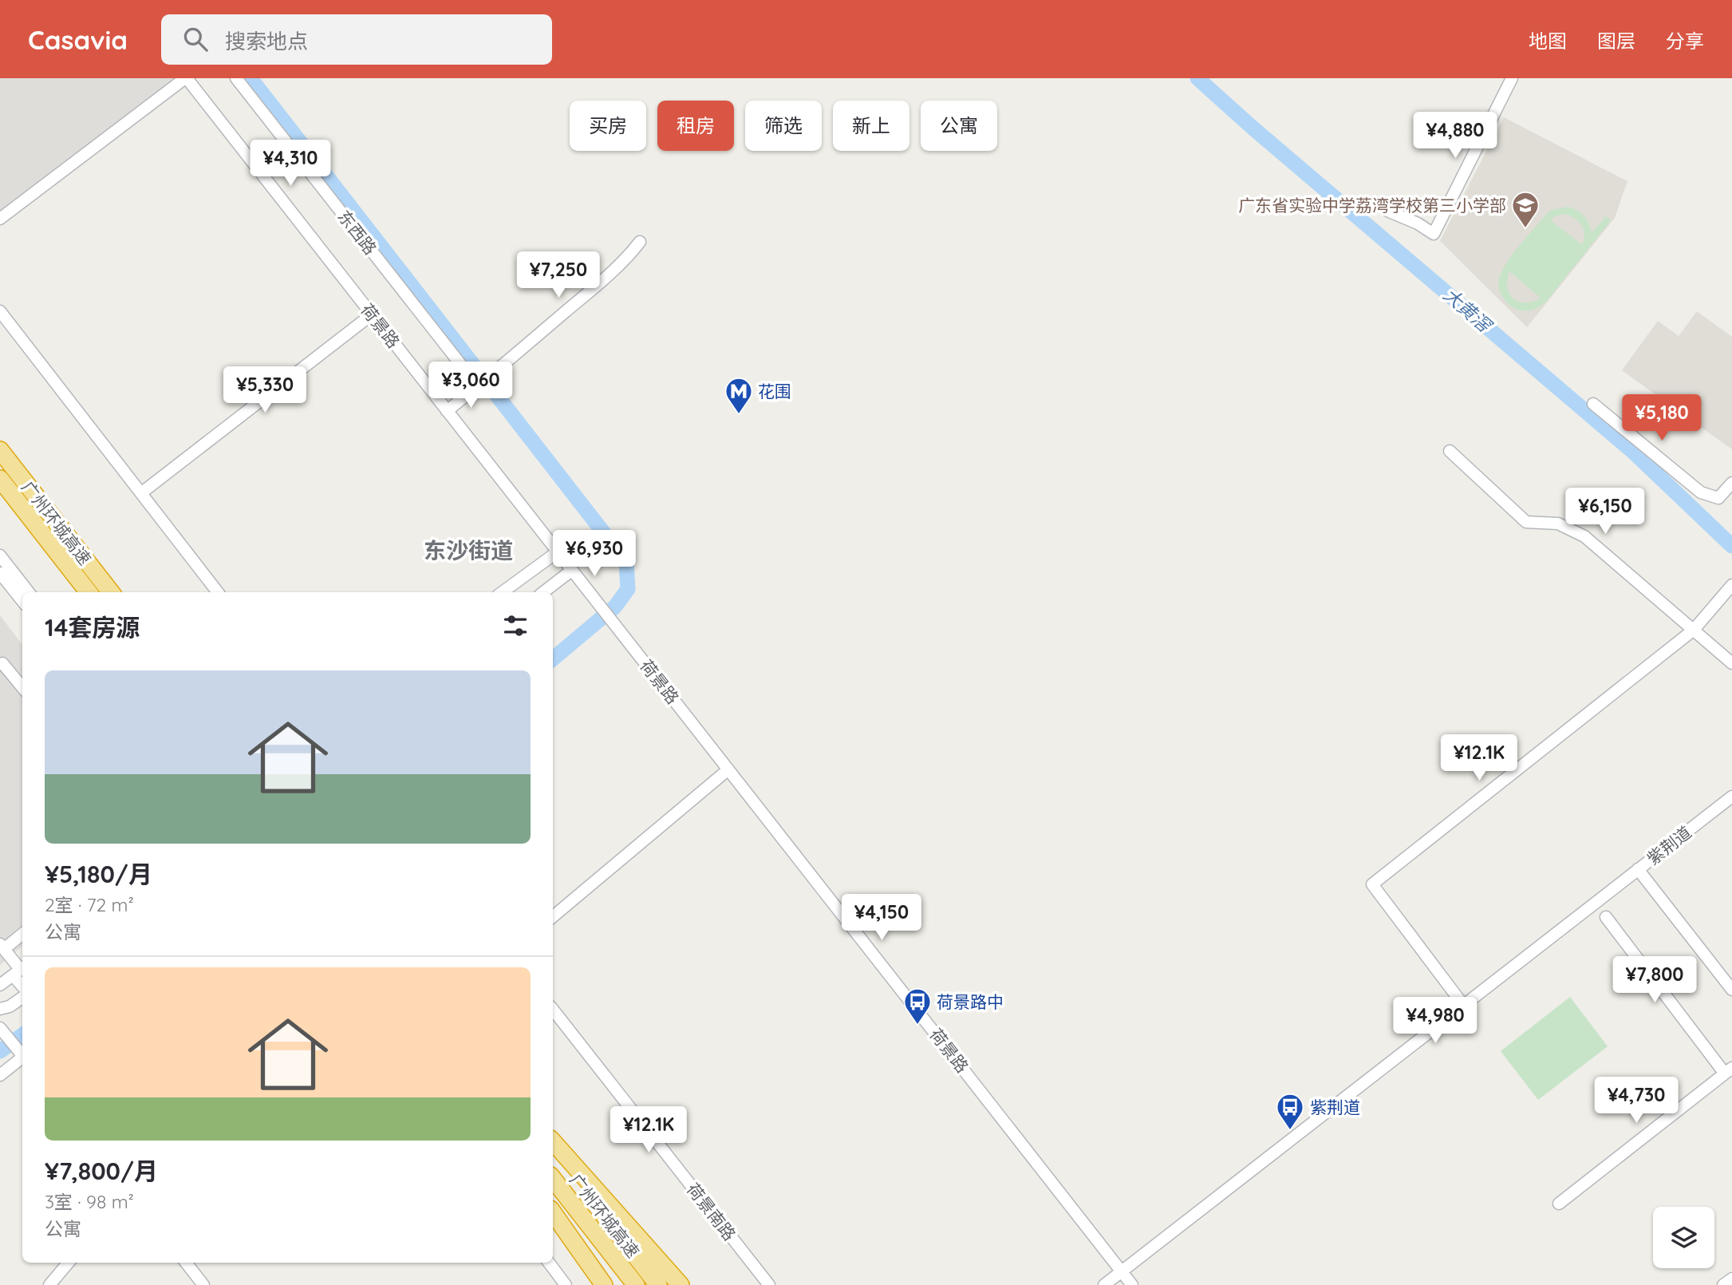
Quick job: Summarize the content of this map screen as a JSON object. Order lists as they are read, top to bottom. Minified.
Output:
{"streets":{"highway":["广州环城高速"],"street":["东西路","荷景路","紫荆道","荷景南路"]},"crossings":[["荷景路","紫荆道"]],"districts":["东沙街道"],"water":["大黄滘"],"places":{"school or university":["广东省实验中学荔湾学校第三小学部"],"metro station":["花围"],"bus stop":["荷景路中","紫荆道"]},"page":{"header":"Casavia","search":"搜索地点","nav":["地图","图层","分享"],"chip":["买房","租房","筛选","新上","公寓"],"price":["¥4,880","¥4,310","¥7,250","¥3,060","¥5,330","¥5,180","¥6,150","¥6,930","¥12.1K","¥4,150","¥7,800","¥4,980","¥4,730","¥12.1K"],"heading":"14套房源","list":[{"name":"¥5,180/月","note":"2室 · 72 m² · 公寓"},{"name":"¥7,800/月","note":"3室 · 98 m² · 公寓"}]}}
